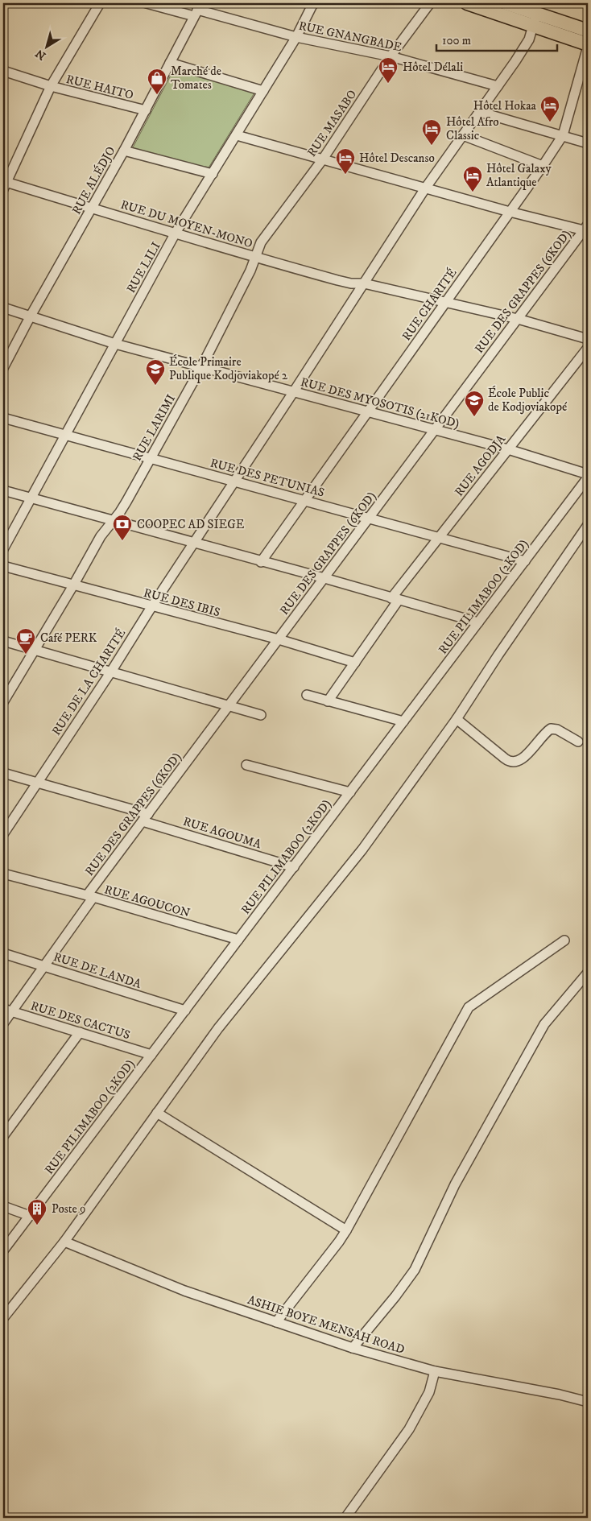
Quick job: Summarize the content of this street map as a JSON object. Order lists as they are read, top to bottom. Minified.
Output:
{"streets":{"street":["RUE GNANGBADE","RUE HAITO","RUE MASABO","RUE ALÉDJO","RUE DU MOYEN-MONO","RUE LILI","RUE DES GRAPPES (6KOD)","RUE CHARITÉ","RUE DES MYOSOTIS (21KOD)","RUE LARIMI","RUE AGODJA","RUE DES PETUNIAS","RUE PILIMABOO (2KOD)","RUE DES IBIS","RUE DE LA CHARITÉ","RUE AGOUMA","RUE AGOUCON","RUE DE LANDA","RUE DES CACTUS","ASHIE BOYE MENSAH ROAD"]},"crossings":[["RUE GNANGBADE","RUE MASABO"],["RUE GNANGBADE","RUE ALÉDJO"],["RUE GNANGBADE","RUE LILI"],["RUE GNANGBADE","RUE DE LA CHARITÉ"],["RUE HAITO","RUE ALÉDJO"],["RUE MASABO","RUE DU MOYEN-MONO"],["RUE MASABO","RUE LARIMI"],["RUE ALÉDJO","RUE DU MOYEN-MONO"],["RUE ALÉDJO","RUE DES MYOSOTIS (21KOD)"],["RUE DU MOYEN-MONO","RUE LILI"],["RUE DU MOYEN-MONO","RUE DES GRAPPES (6KOD)"],["RUE DU MOYEN-MONO","RUE CHARITÉ"],["RUE DU MOYEN-MONO","RUE LARIMI"],["RUE DU MOYEN-MONO","RUE DE LA CHARITÉ"],["RUE LILI","RUE DES MYOSOTIS (21KOD)"],["RUE LILI","RUE DES PETUNIAS"],["RUE DES GRAPPES (6KOD)","RUE DES MYOSOTIS (21KOD)"],["RUE DES GRAPPES (6KOD)","RUE DES PETUNIAS"],["RUE DES GRAPPES (6KOD)","RUE DES IBIS"],["RUE DES GRAPPES (6KOD)","RUE AGOUMA"],["RUE DES GRAPPES (6KOD)","RUE AGOUCON"],["RUE DES GRAPPES (6KOD)","RUE DE LANDA"],["RUE DES GRAPPES (6KOD)","RUE DES CACTUS"],["RUE CHARITÉ","RUE DES MYOSOTIS (21KOD)"],["RUE CHARITÉ","RUE DES PETUNIAS"],["RUE DES MYOSOTIS (21KOD)","RUE LARIMI"],["RUE DES MYOSOTIS (21KOD)","RUE AGODJA"],["RUE DES MYOSOTIS (21KOD)","RUE DE LA CHARITÉ"],["RUE LARIMI","RUE DES PETUNIAS"],["RUE LARIMI","RUE DES IBIS"],["RUE AGODJA","RUE DES PETUNIAS"],["RUE AGODJA","RUE DES IBIS"],["RUE DES PETUNIAS","RUE PILIMABOO (2KOD)"],["RUE DES PETUNIAS","RUE DE LA CHARITÉ"],["RUE PILIMABOO (2KOD)","RUE AGOUMA"],["RUE PILIMABOO (2KOD)","RUE AGOUCON"],["RUE PILIMABOO (2KOD)","RUE DE LANDA"],["RUE PILIMABOO (2KOD)","RUE DES CACTUS"],["RUE DES IBIS","RUE DE LA CHARITÉ"],["RUE DE LA CHARITÉ","RUE AGOUMA"]],"places":{"hotel":["Hôtel Délali","Hôtel Hokaa","Hôtel Afro Classic","Hôtel Descanso","Hôtel Galaxy Atlantique"],"shop":["Marché de Tomates"],"school or university":["École Primaire Publique Kodjoviakopé 2","École Public de Kodjoviakopé"],"bank":["COOPEC AD SIEGE"],"cafe":["Café PERK"],"building":["Poste 9"]},"scale_bar":"100 m","north":"bottom left"}
